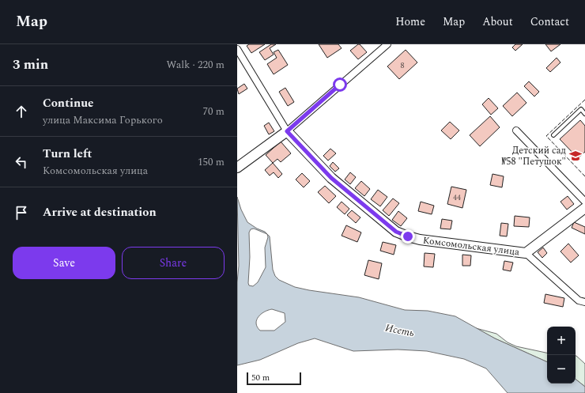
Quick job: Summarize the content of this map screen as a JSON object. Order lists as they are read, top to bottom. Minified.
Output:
{"streets":{"street":["Комсомольская улица"]},"water":["Исеть"],"places":{"school or university":["Детский сад №58 \"Петушок\""]},"house_numbers":["8","44"],"scale_bar":"50 m","page":{"header":"Map","nav":["Home","Map","About","Contact"],"heading":["3 min","Walk · 220 m"],"list":[["Continue","улица Максима Горького","70 m"],["Turn left","Комсомольская улица","150 m"],"Arrive at destination"],"buttons":["Save","Share"],"map_buttons":["+","−"],"scale":"50 m"}}
